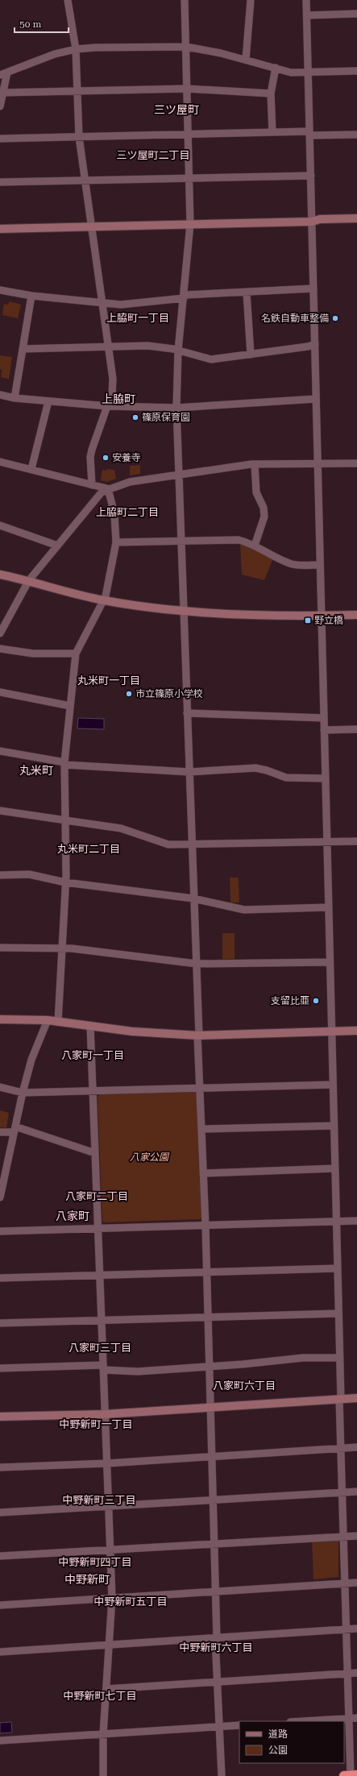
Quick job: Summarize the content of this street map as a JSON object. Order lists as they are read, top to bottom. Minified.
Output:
{"districts":["三ツ屋町","三ツ屋町二丁目","上脇町一丁目","上脇町","上脇町二丁目","丸米町一丁目","丸米町","丸米町二丁目","八家町一丁目","八家町二丁目","八家町","八家町三丁目","八家町六丁目","中野新町一丁目","中野新町三丁目","中野新町四丁目","中野新町","中野新町五丁目","中野新町六丁目","中野新町七丁目"],"parks":["八家公園"],"places":{"other":["名鉄自動車整備","篠原保育園","安養寺","市立篠原小学校","支留比亜"],"transit":["野立橋"]},"legend":["道路","公園"],"scale_bar":"50 m"}
